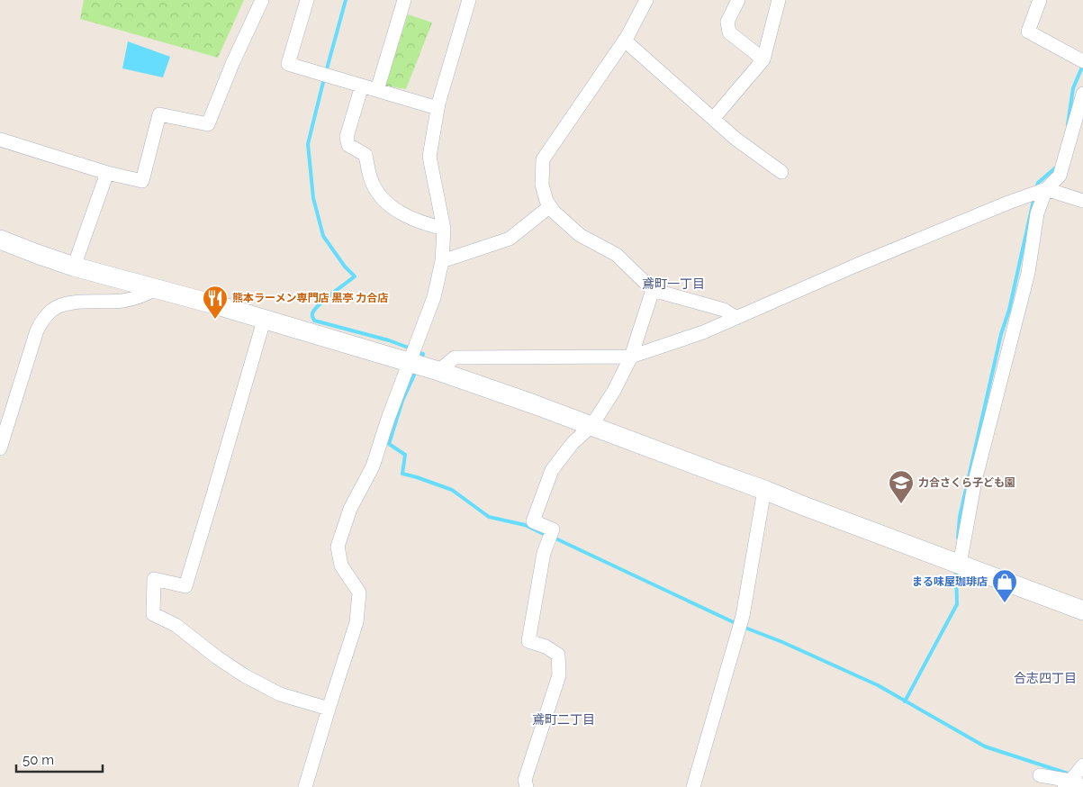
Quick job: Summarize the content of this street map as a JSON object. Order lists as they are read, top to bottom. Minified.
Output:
{"districts":["鳶町一丁目","合志四丁目","鳶町二丁目"],"places":{"restaurant":["熊本ラーメン専門店 黒亭 力合店"],"school or university":["力合さくら子ども園"],"shop":["まる味屋珈琲店"]},"scale_bar":"50 m"}
